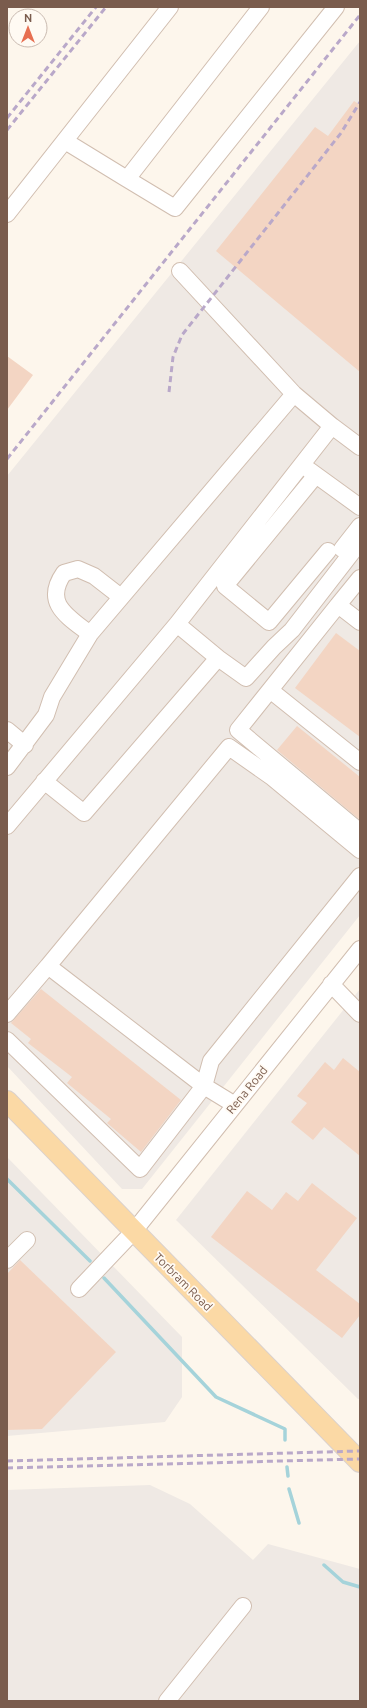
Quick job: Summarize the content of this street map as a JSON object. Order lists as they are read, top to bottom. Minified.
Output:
{"streets":{"main road":["Torbram Road"],"street":["Rena Road"]},"crossings":[["Rena Road","Torbram Road"]],"north":"top"}
